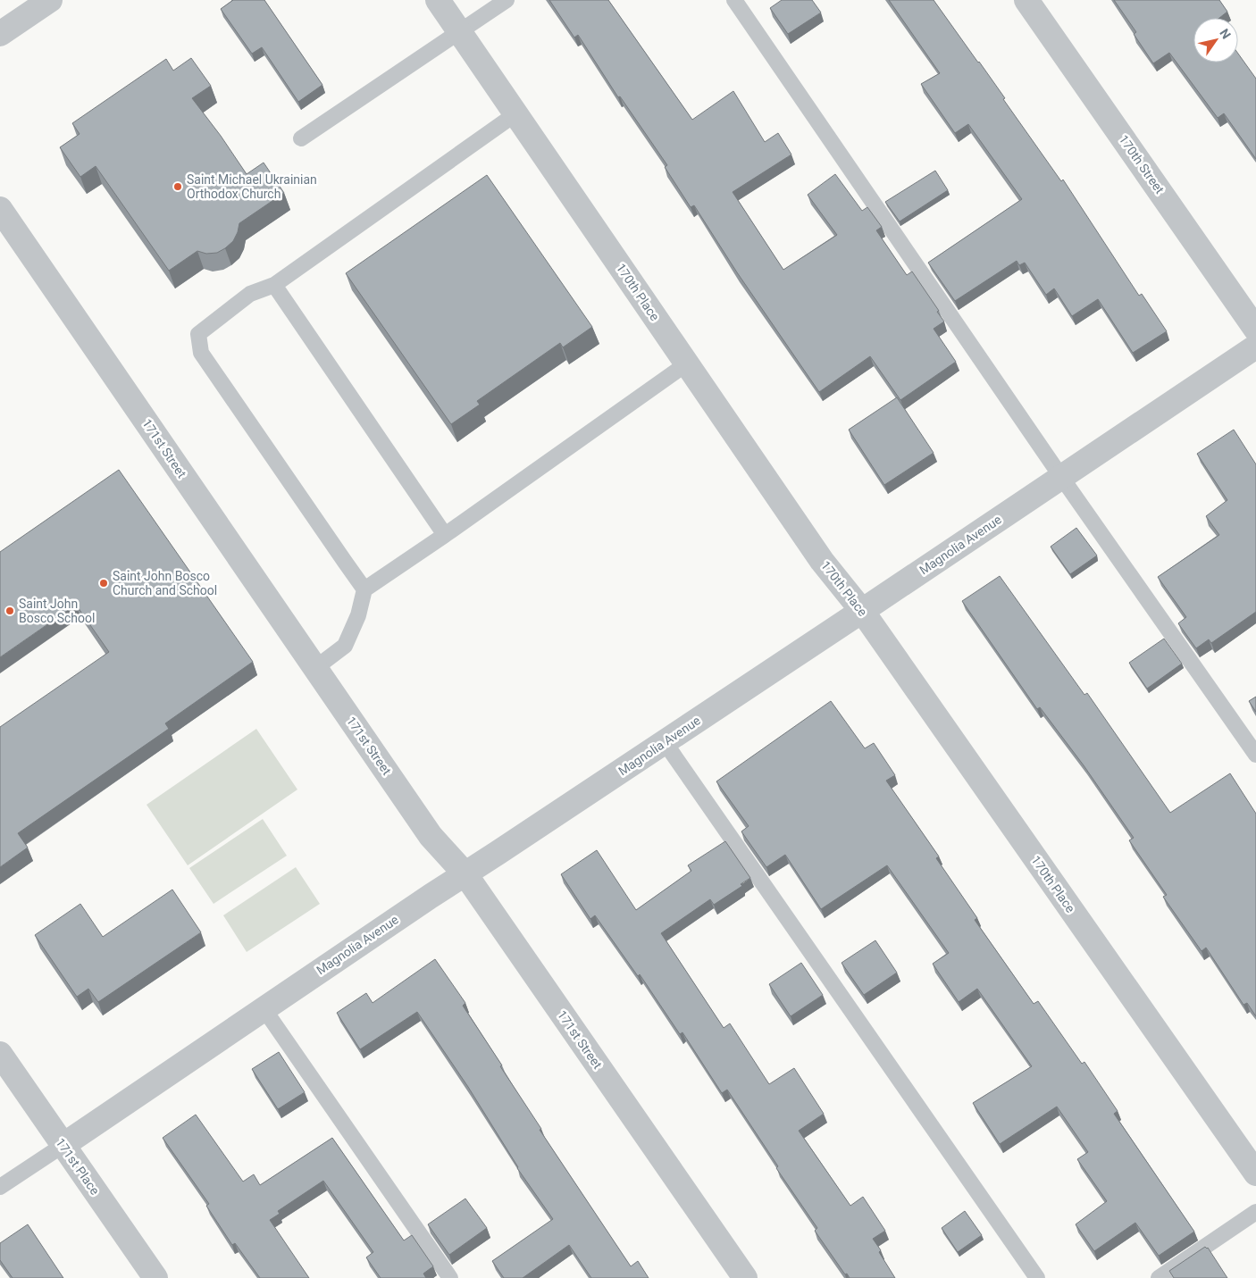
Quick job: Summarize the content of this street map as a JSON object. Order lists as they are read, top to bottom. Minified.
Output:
{"streets":{"street":["170th Street","170th Place","171st Street","Magnolia Avenue","171st Place"]},"crossings":[["170th Place","Magnolia Avenue"],["171st Street","Magnolia Avenue"],["Magnolia Avenue","171st Place"]],"places":["Saint Michael Ukrainian Orthodox Church","Saint John Bosco Church and School","Saint John Bosco School"],"north":"top right"}
